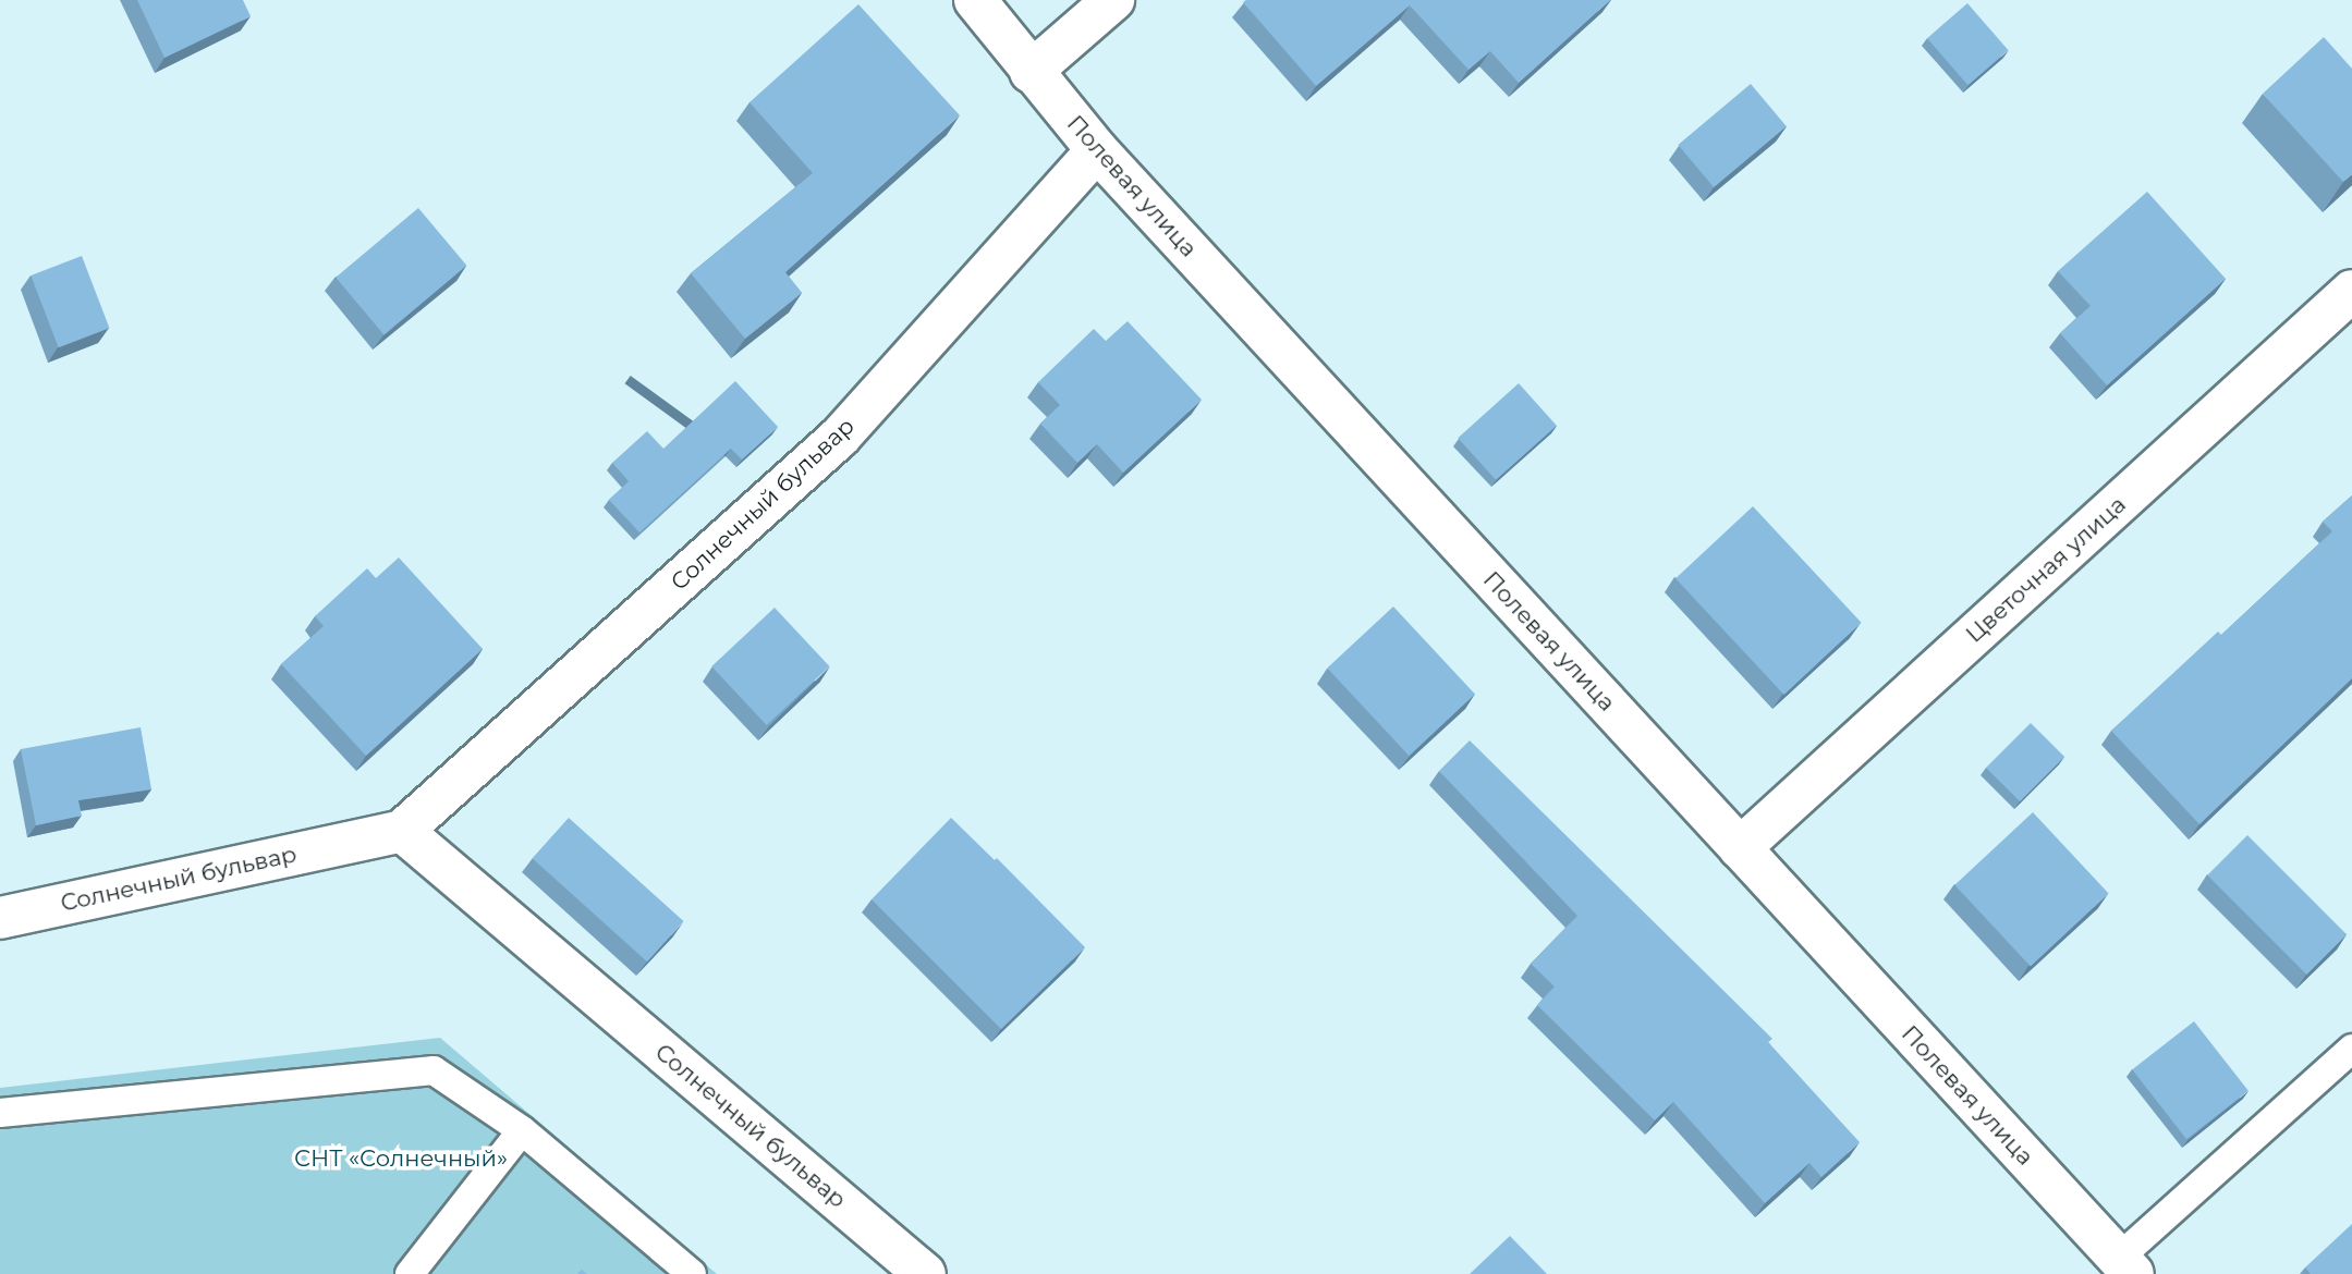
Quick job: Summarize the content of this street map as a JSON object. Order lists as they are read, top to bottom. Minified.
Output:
{"streets":{"street":["Полевая улица","Солнечный бульвар","Цветочная улица"]},"crossings":[["Полевая улица","Солнечный бульвар"],["Полевая улица","Цветочная улица"]],"parks":["СНТ «Солнечный»"]}
